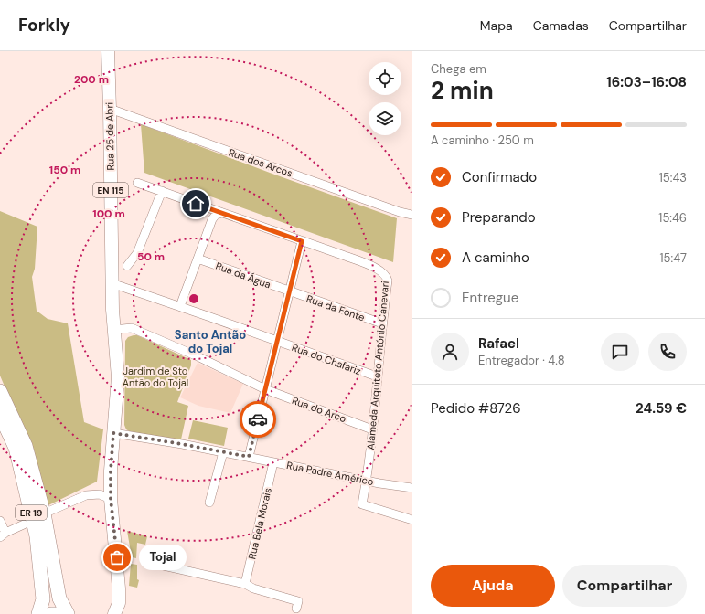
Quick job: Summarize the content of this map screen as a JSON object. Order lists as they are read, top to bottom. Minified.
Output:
{"streets":{"highway":["ER 19"],"main road":["Rua 25 de Abril","EN 115"],"street":["Rua dos Arcos","Rua da Água","Rua da Fonte","Rua do Chafariz","Alameda Arquiteto António Canevari","Rua do Arco","Rua Padre Américo","Rua Bela Morais"]},"crossings":[["Rua 25 de Abril","Rua dos Arcos"],["Rua 25 de Abril","EN 115"],["Rua 25 de Abril","Rua do Chafariz"],["Rua 25 de Abril","Rua do Arco"],["EN 115","Rua do Arco"],["EN 115","Rua Padre Américo"],["Rua da Água","Rua da Fonte"],["Rua da Fonte","Alameda Arquiteto António Canevari"],["Rua do Chafariz","Alameda Arquiteto António Canevari"],["Alameda Arquiteto António Canevari","Rua do Arco"],["Alameda Arquiteto António Canevari","Rua Padre Américo"],["Rua Padre Américo","Rua Bela Morais"]],"districts":["Santo Antão do Tojal"],"parks":["Jardim de Sto Antão do Tojal"],"places":["Tojal"],"page":{"header":"Forkly","nav":["Mapa","Camadas","Compartilhar"],"heading":["2 min","Chega em","16:03–16:08"],"panel":["Rafael","Entregador · 4.8","Pedido #8726","24.59 €"],"bar":"A caminho · 250 m","list":[["Confirmado","15:43"],["Preparando","15:46"],["A caminho","15:47"],"Entregue"],"bubble":"Tojal","buttons":["Ajuda","Compartilhar"]},"rings":["200 m","150 m","100 m","50 m"]}
